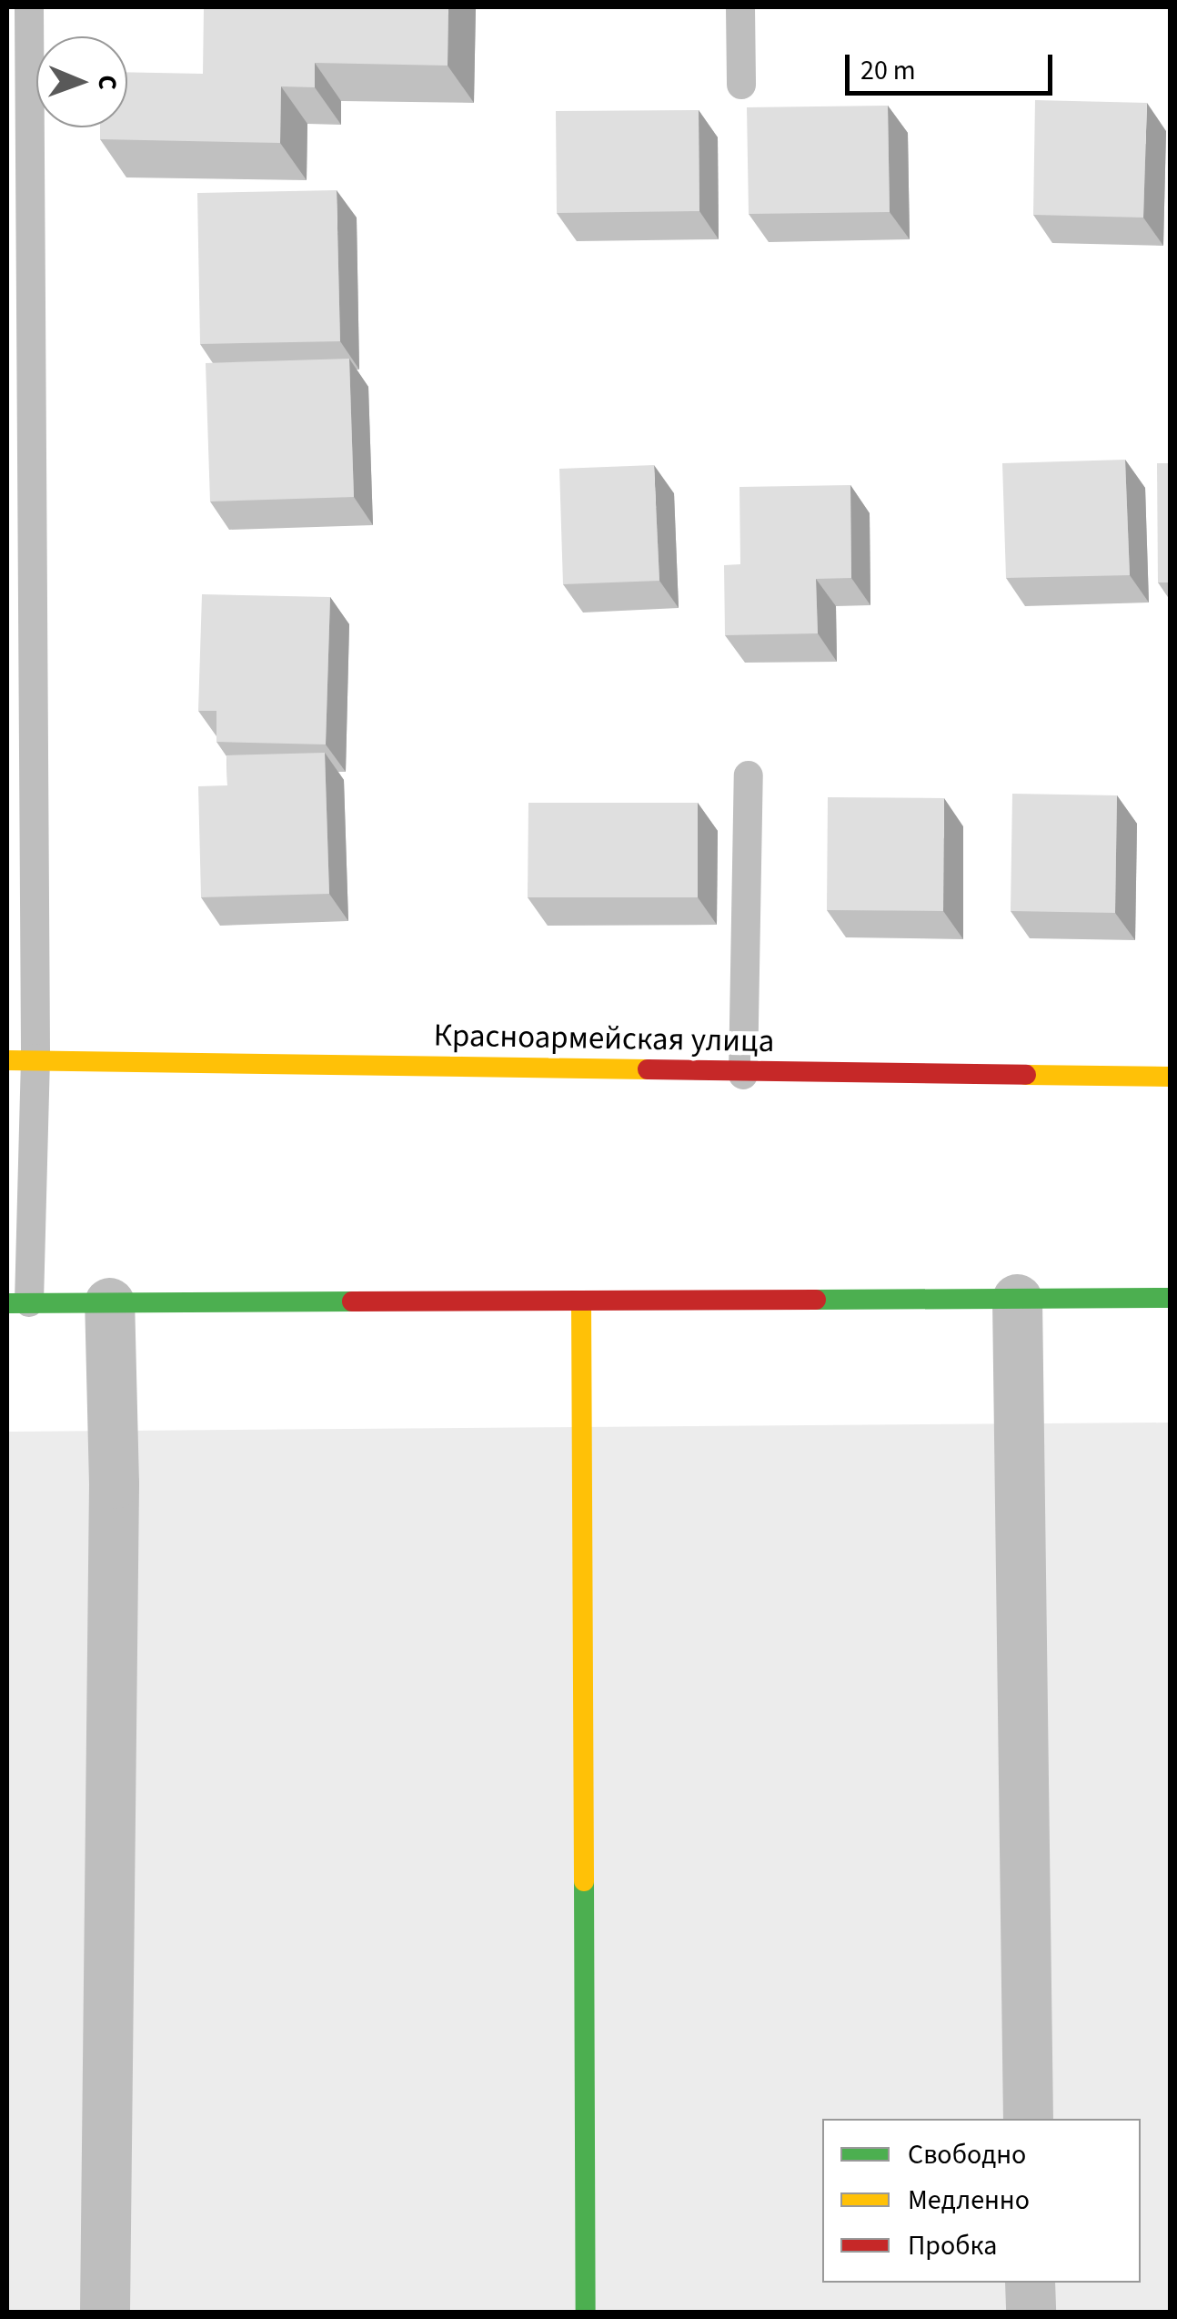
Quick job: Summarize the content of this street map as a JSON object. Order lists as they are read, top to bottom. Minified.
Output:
{"streets":{"street":["Красноармейская улица"]},"legend":["Свободно","Медленно","Пробка"],"scale_bar":"20 m","north":"right"}
